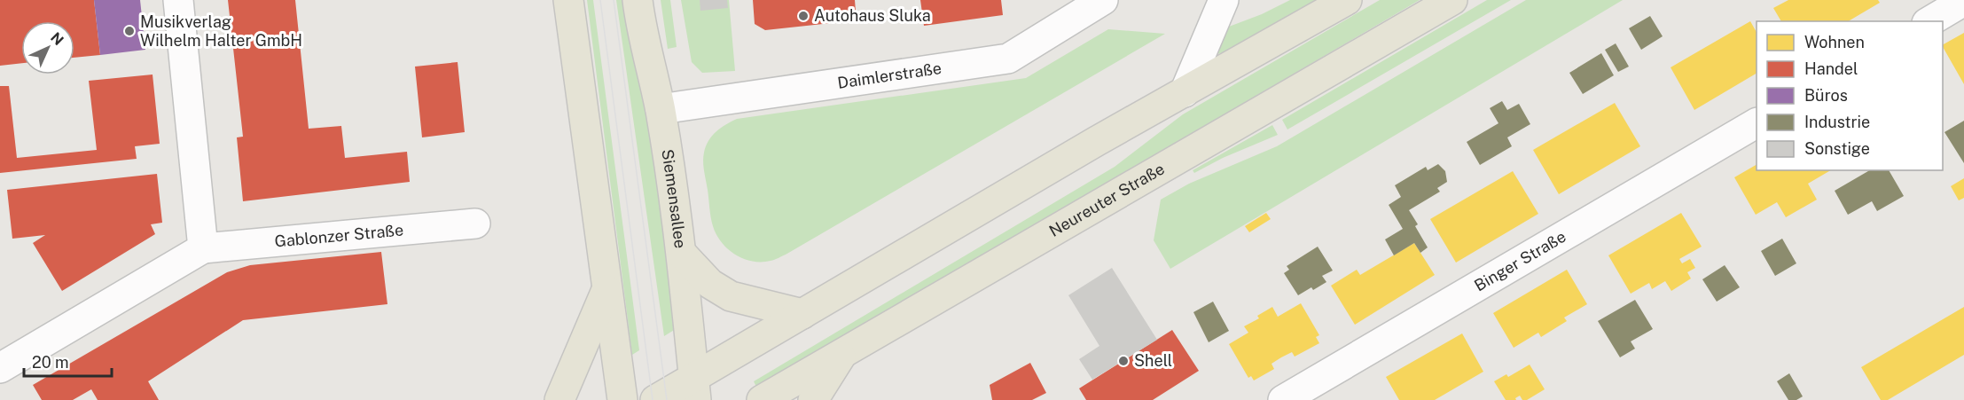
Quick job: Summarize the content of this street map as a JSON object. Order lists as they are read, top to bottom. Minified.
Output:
{"streets":{"main road":["Siemensallee","Neureuter Straße"],"street":["Daimlerstraße","Gablonzer Straße","Binger Straße"]},"crossings":[["Daimlerstraße","Siemensallee"]],"places":["Autohaus Sluka","Musikverlag Wilhelm Halter GmbH","Shell"],"legend":["Wohnen","Handel","Büros","Industrie","Sonstige"],"scale_bar":"20 m","north":"top right"}
